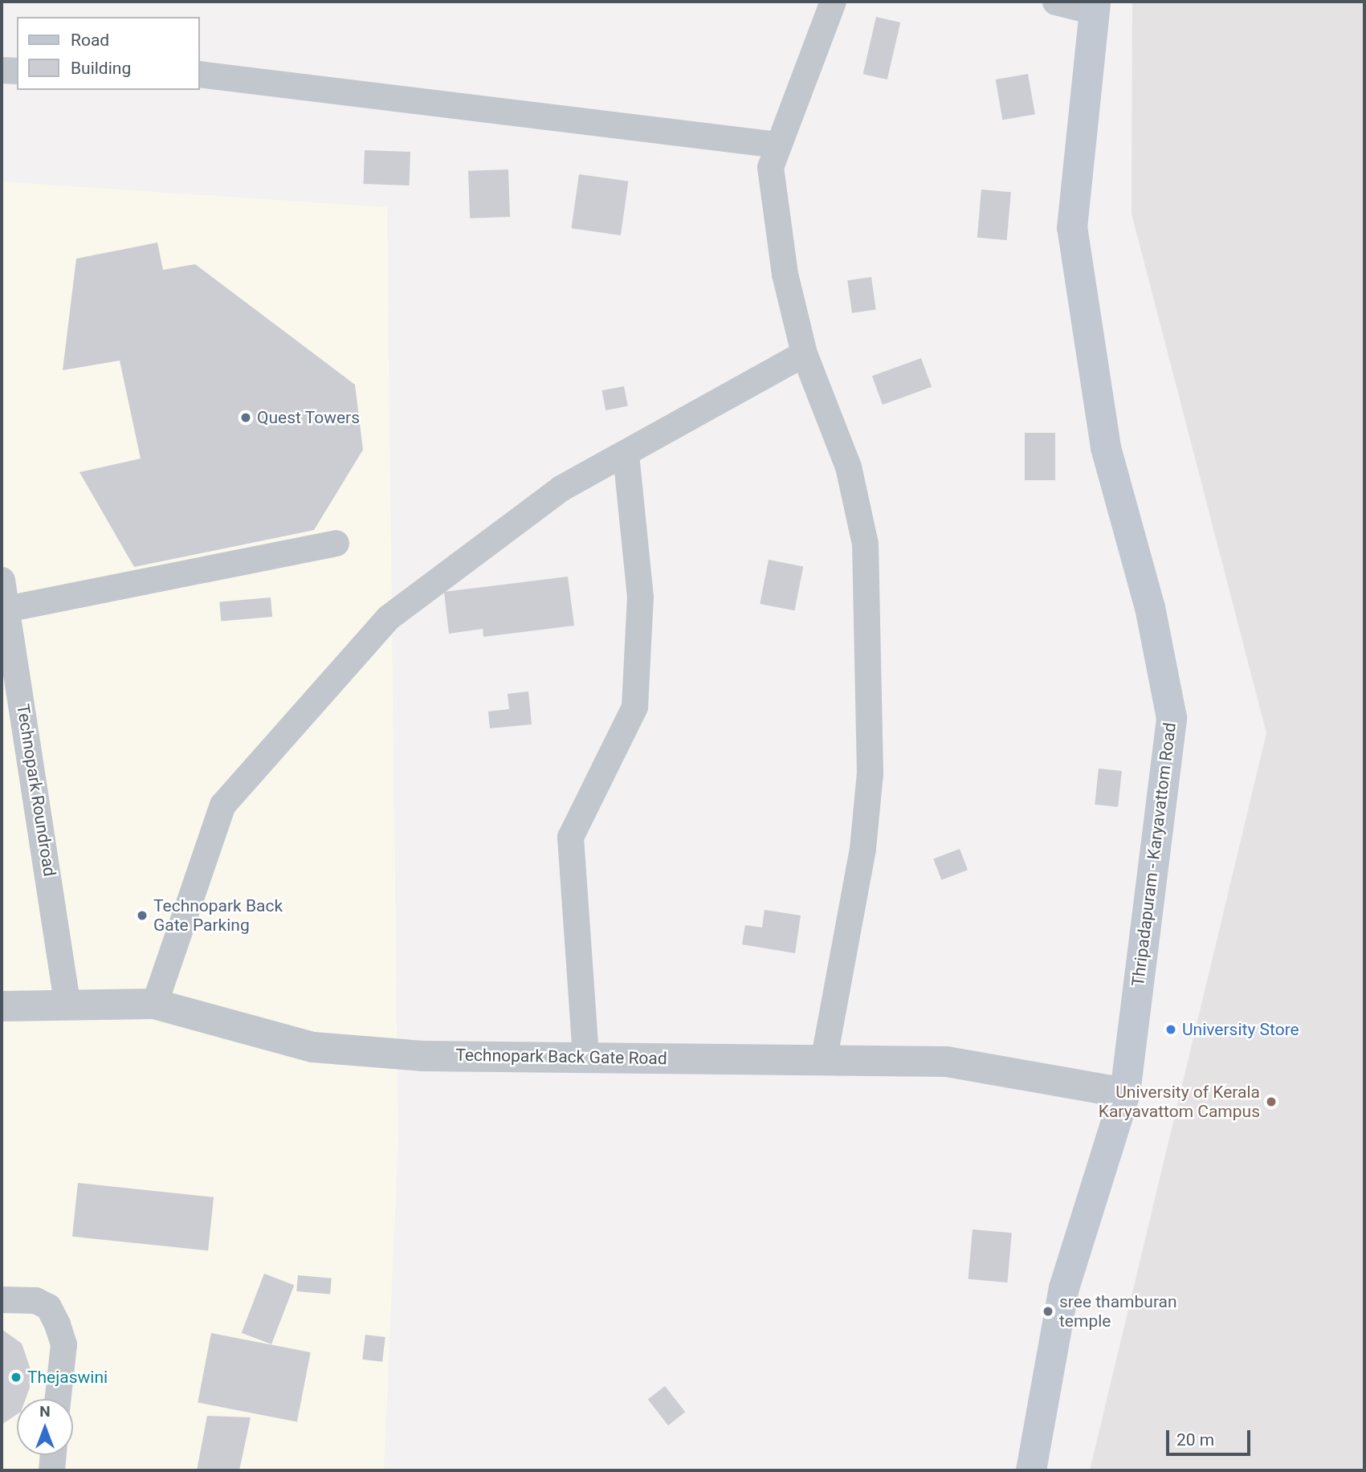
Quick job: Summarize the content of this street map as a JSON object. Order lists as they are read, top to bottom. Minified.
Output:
{"streets":{"main road":["Thripadapuram - Karyavattom Road"],"street":["Technopark Roundroad","Technopark Back Gate Road"]},"crossings":[["Technopark Roundroad","Technopark Back Gate Road"],["Thripadapuram - Karyavattom Road","Technopark Back Gate Road"]],"places":["Quest Towers","Technopark Back Gate Parking","University Store","University of Kerala Karyavattom Campus","sree thamburan temple","Thejaswini"],"legend":["Road","Building"],"scale_bar":"20 m","north":"top"}
